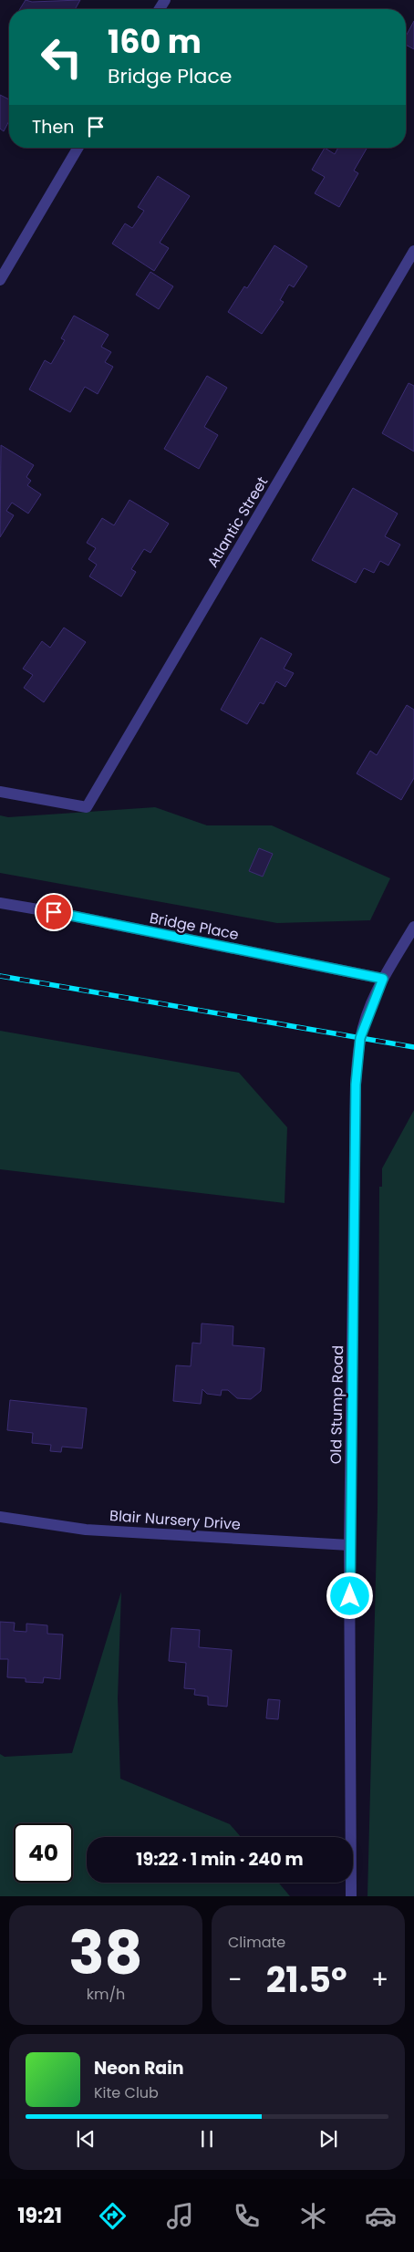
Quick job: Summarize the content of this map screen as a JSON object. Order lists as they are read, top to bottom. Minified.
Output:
{"streets":{"street":["Atlantic Street","Bridge Place","Old Stump Road","Blair Nursery Drive"]},"crossings":[["Bridge Place","Old Stump Road"],["Old Stump Road","Blair Nursery Drive"]],"page":{"turn":["160 m","Bridge Place"],"then":"Then","limit":"40","trip":"19:22 · 1 min · 240 m","tile":[["38","km/h"],"Climate"],"heat":["−","21.5°","+"],"song":["Neon Rain","Kite Club"],"tabs":"19:21"}}
